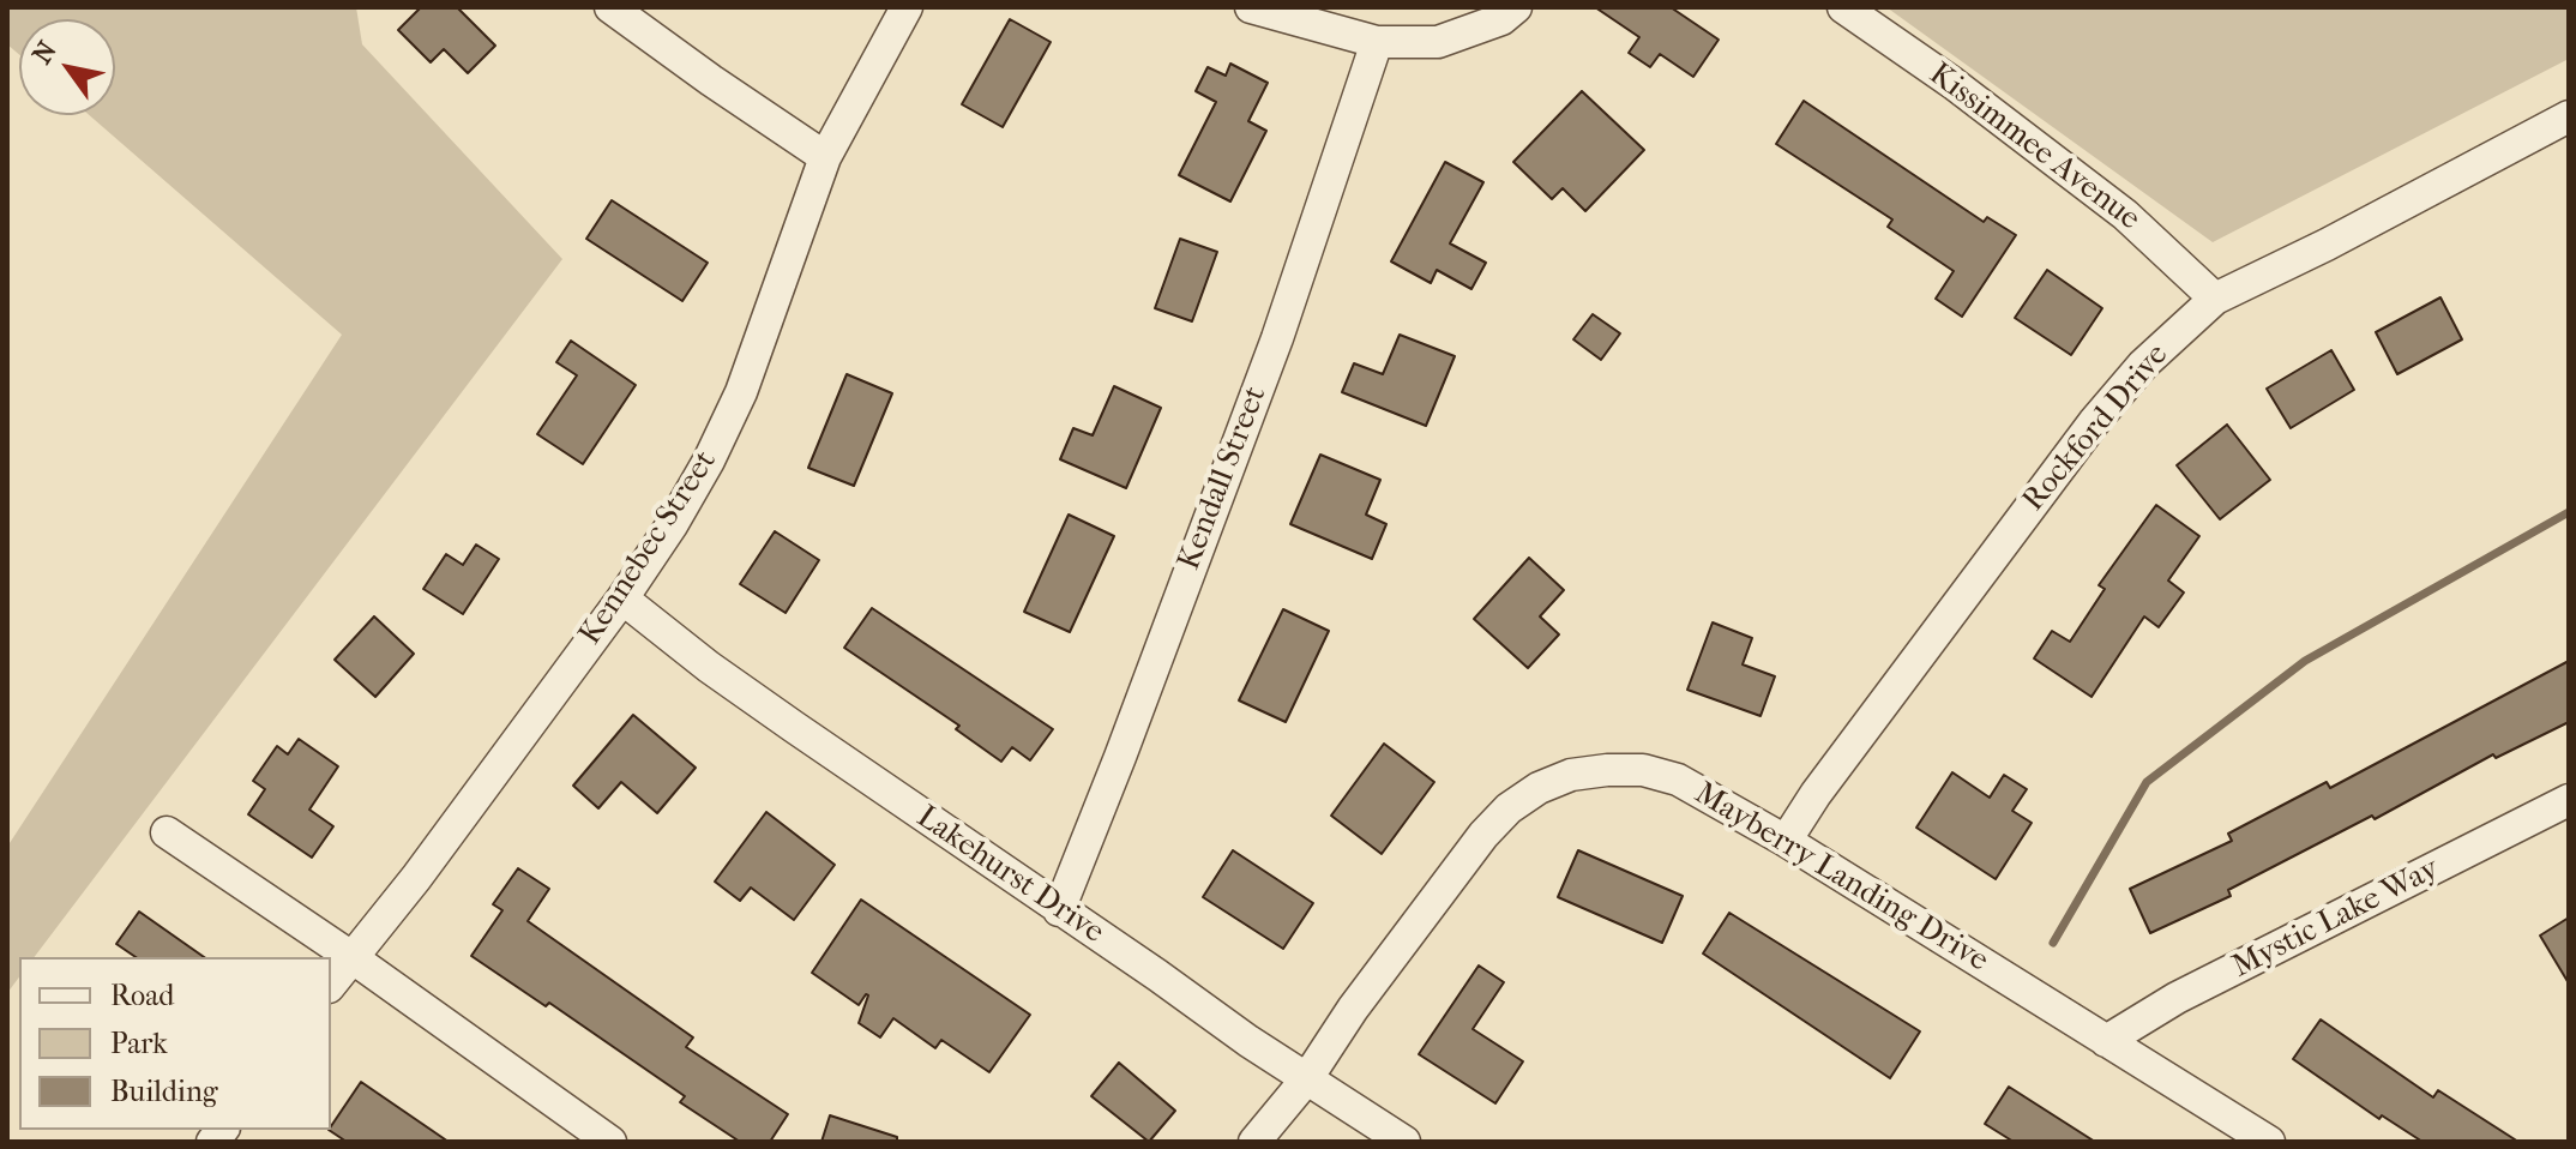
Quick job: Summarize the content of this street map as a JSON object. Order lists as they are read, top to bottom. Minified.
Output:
{"streets":{"street":["Kissimmee Avenue","Rockford Drive","Kendall Street","Kennebec Street","Lakehurst Drive","Mayberry Landing Drive","Mystic Lake Way"]},"crossings":[["Kissimmee Avenue","Rockford Drive"],["Rockford Drive","Mayberry Landing Drive"],["Kendall Street","Lakehurst Drive"],["Kennebec Street","Lakehurst Drive"],["Lakehurst Drive","Mayberry Landing Drive"],["Mayberry Landing Drive","Mystic Lake Way"]],"legend":["Road","Park","Building"],"north":"top left"}
